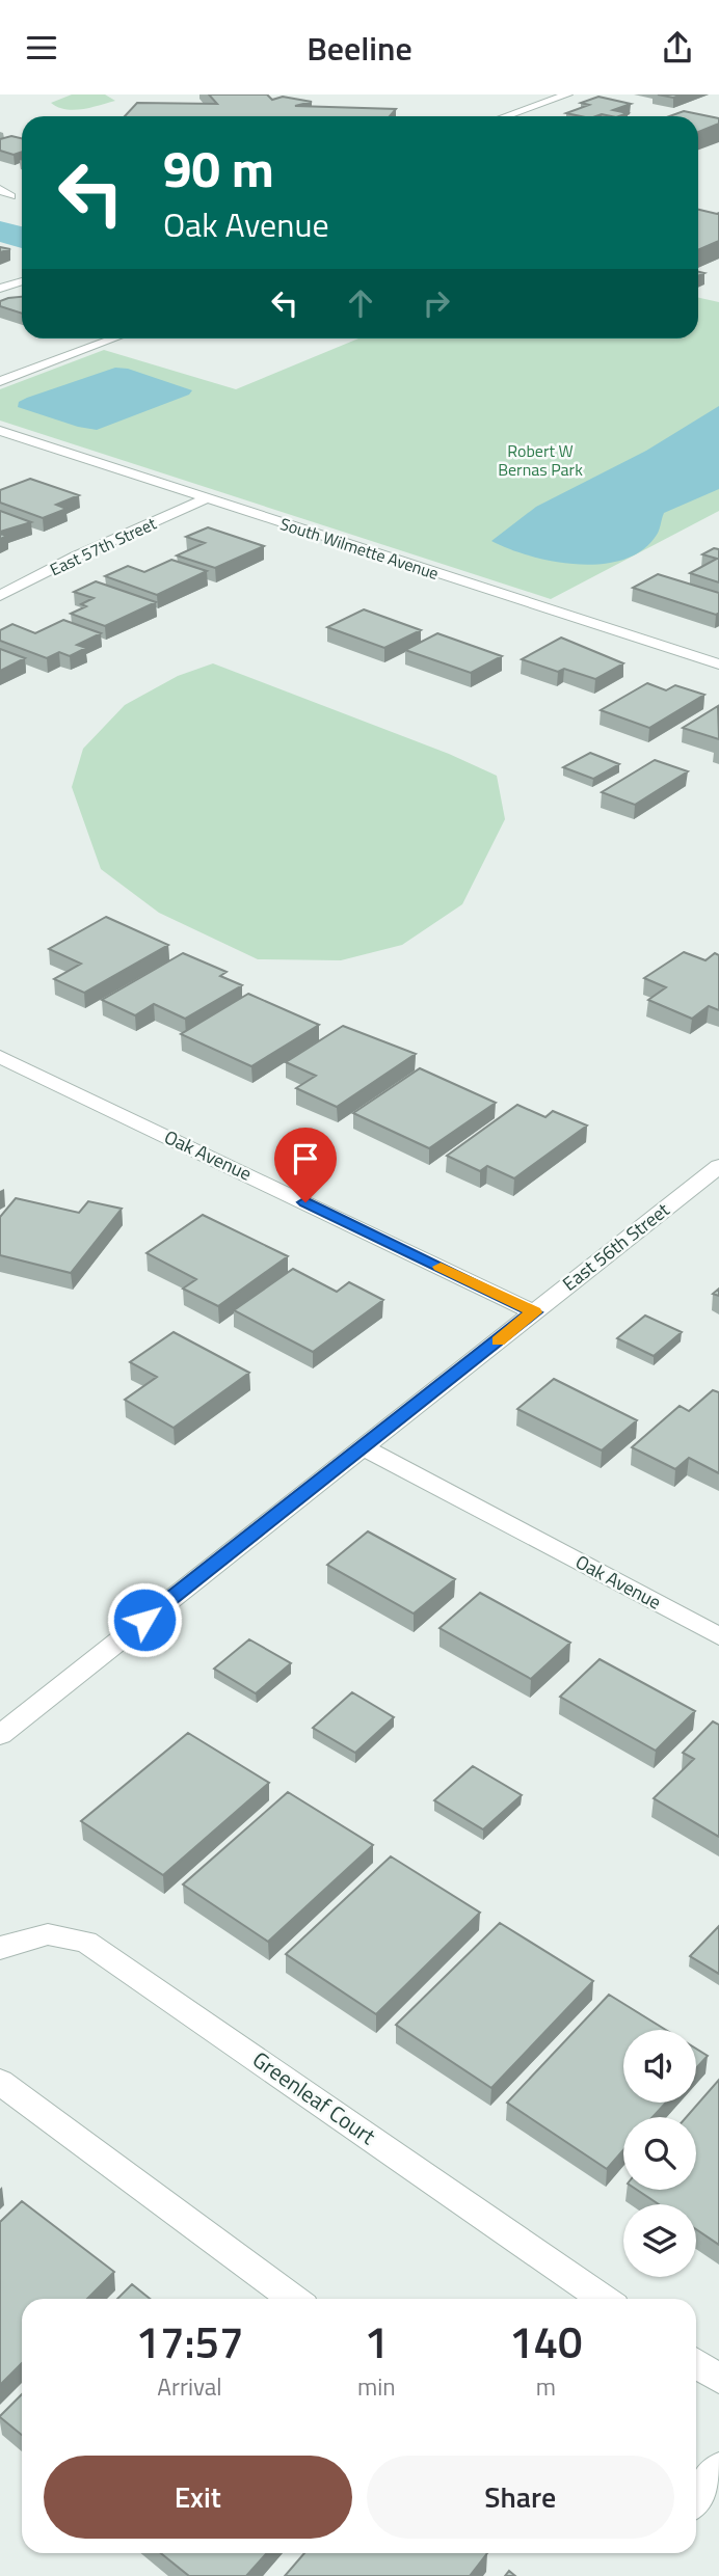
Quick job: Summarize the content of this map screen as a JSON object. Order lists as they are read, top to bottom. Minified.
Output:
{"streets":{"street":["East 57th Street","South Wilmette Avenue","Oak Avenue","East 56th Street","Greenleaf Court"]},"crossings":[["East 57th Street","South Wilmette Avenue"],["Oak Avenue","East 56th Street"]],"parks":["Robert W Bernas Park"],"page":{"header":"Beeline","turn":["90 m","Oak Avenue"],"eta":["17:57","Arrival","1","min","140","m"],"buttons":["Exit","Share"]}}
